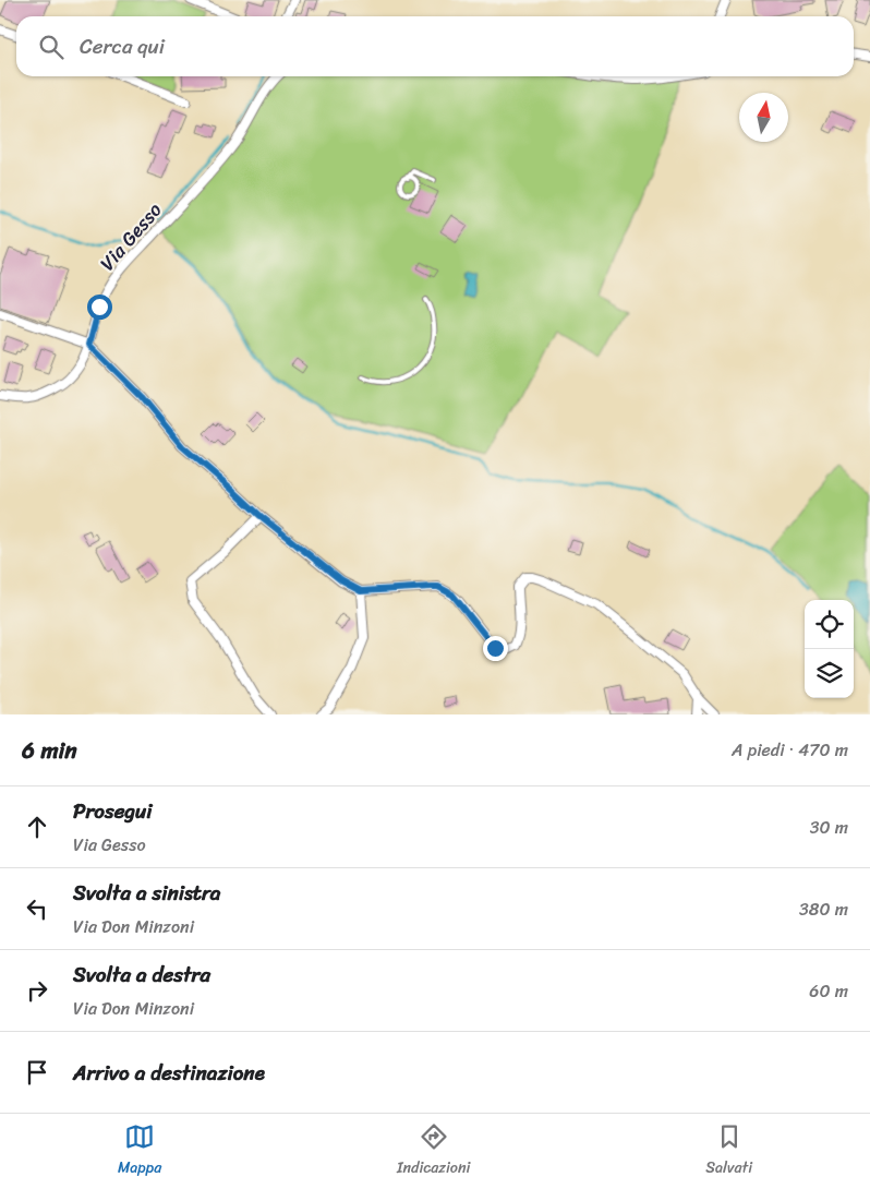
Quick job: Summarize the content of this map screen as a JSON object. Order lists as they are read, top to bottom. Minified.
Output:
{"streets":{"street":["Via Gesso"]},"north":"top","page":{"search":"Cerca qui","heading":["6 min","A piedi · 470 m"],"list":[["Prosegui","Via Gesso","30 m"],["Svolta a sinistra","Via Don Minzoni","380 m"],["Svolta a destra","Via Don Minzoni","60 m"],"Arrivo a destinazione"],"nav":["Mappa","Indicazioni","Salvati"]}}
